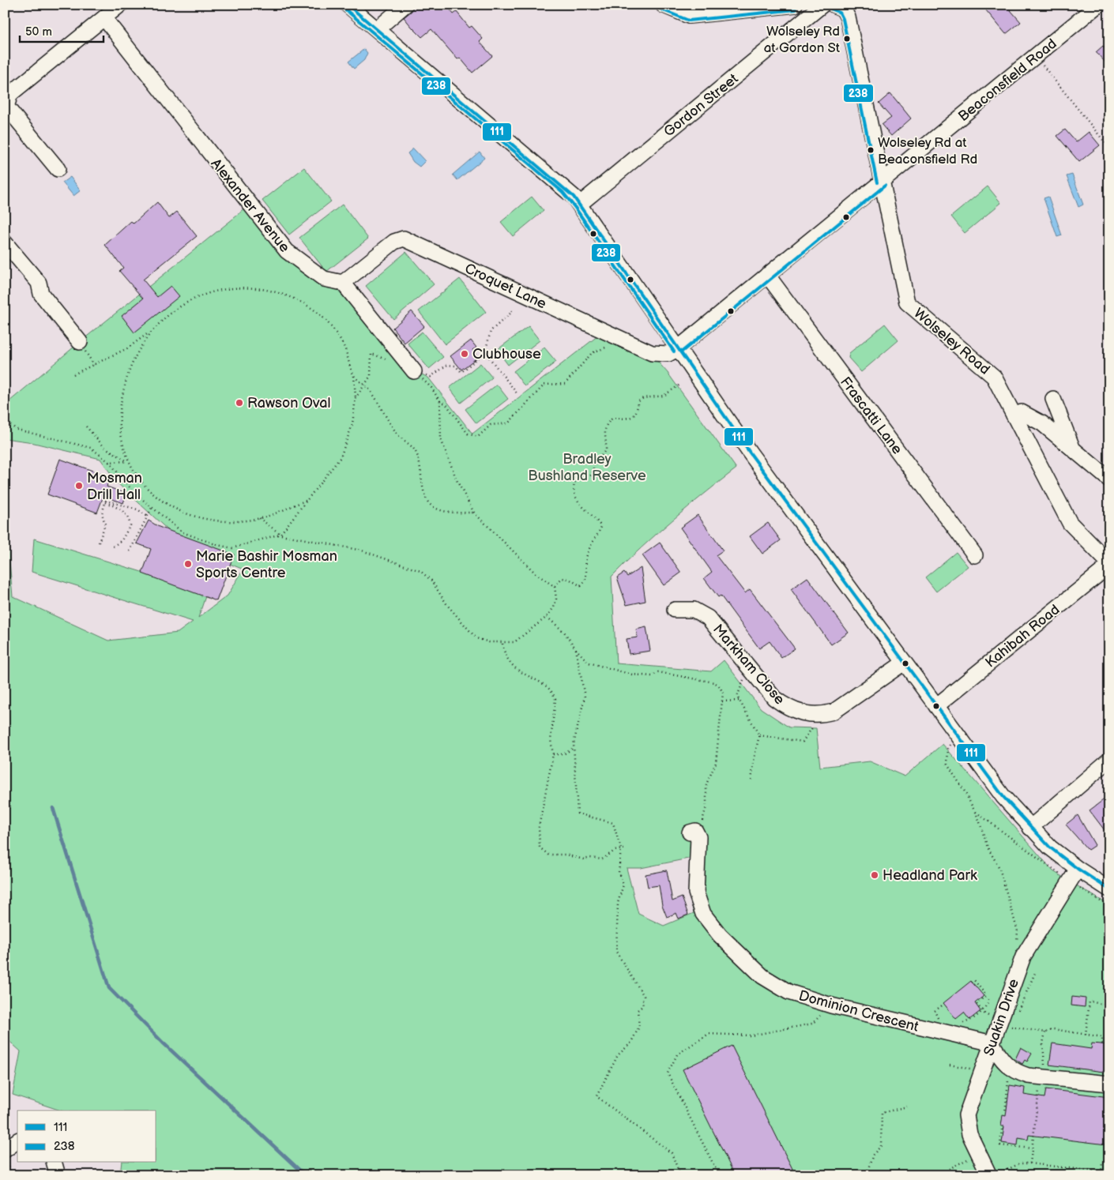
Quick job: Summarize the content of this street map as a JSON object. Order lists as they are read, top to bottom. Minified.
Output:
{"streets":{"street":["Beaconsfield Road","Gordon Street","Alexander Avenue","Croquet Lane","Wolseley Road","Frascatti Lane","Kahibah Road","Markham Close","Dominion Crescent","Suakin Drive"]},"crossings":[["Beaconsfield Road","Croquet Lane"],["Beaconsfield Road","Wolseley Road"],["Beaconsfield Road","Frascatti Lane"],["Alexander Avenue","Croquet Lane"],["Wolseley Road","Kahibah Road"],["Dominion Crescent","Suakin Drive"]],"parks":["Bradley Bushland Reserve"],"places":["Wolseley Rd at Gordon St","Wolseley Rd at Beaconsfield Rd","Clubhouse","Rawson Oval","Mosman Drill Hall","Marie Bashir Mosman Sports Centre","Headland Park"],"lines":["transit line 111","transit line 238"],"legend":["111","238"],"scale_bar":"50 m"}
